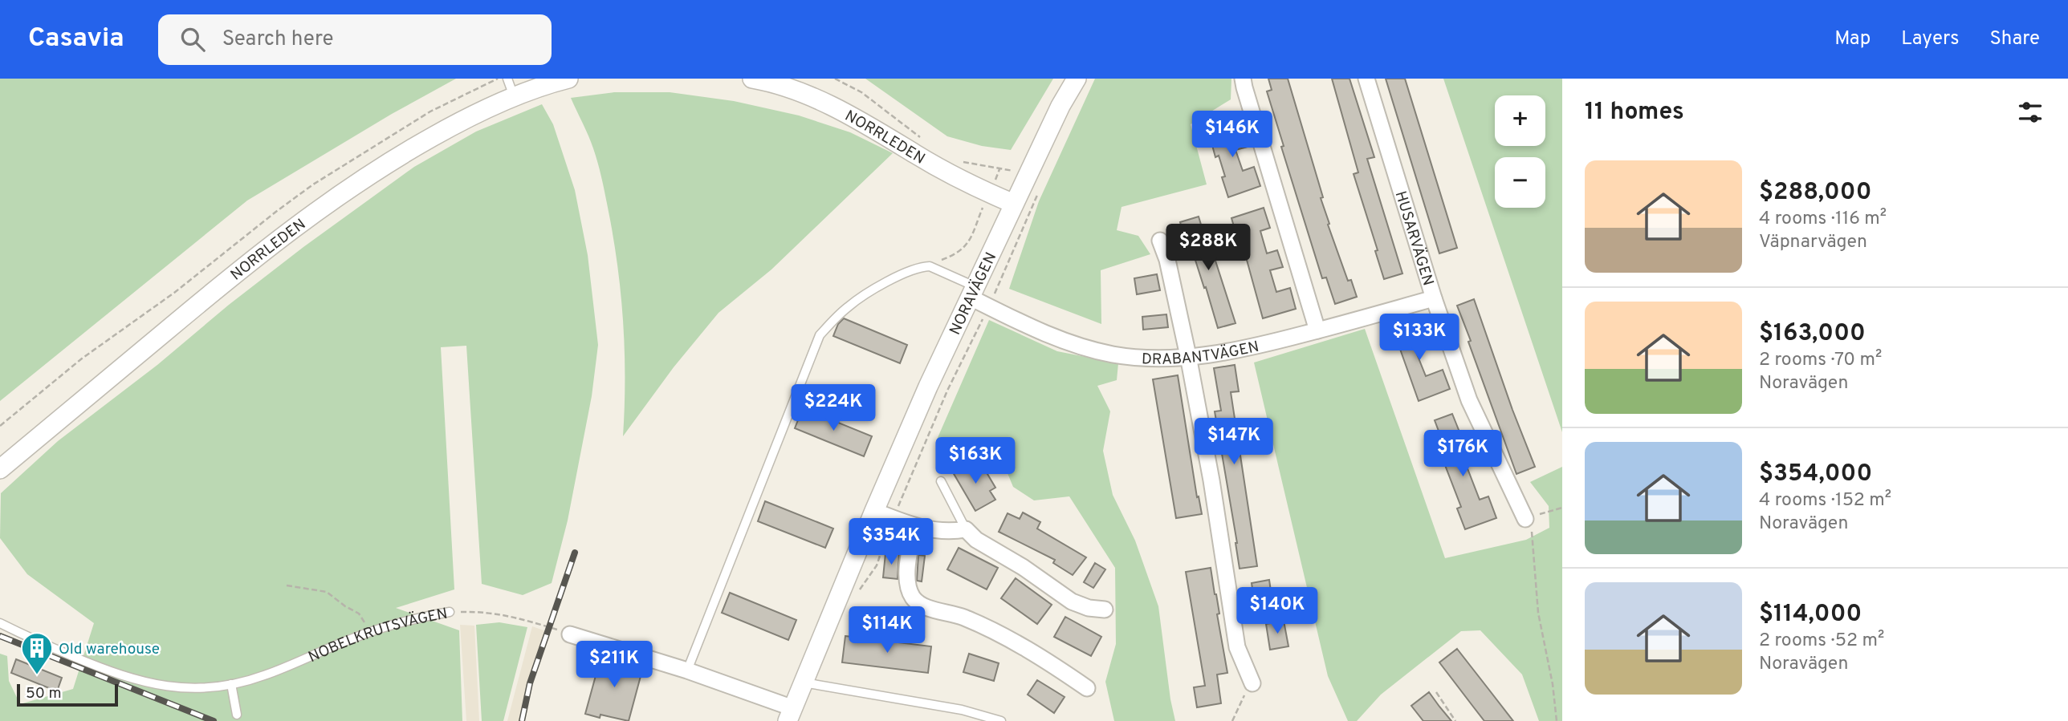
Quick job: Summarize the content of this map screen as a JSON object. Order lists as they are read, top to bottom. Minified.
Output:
{"streets":{"street":["NORRLEDEN","HUSARVÄGEN","NORAVÄGEN","DRABANTVÄGEN"],"lane":["NOBELKRUTSVÄGEN"]},"crossings":[["NORRLEDEN","NORAVÄGEN"],["HUSARVÄGEN","DRABANTVÄGEN"],["NORAVÄGEN","DRABANTVÄGEN"]],"places":{"building":["Old warehouse"]},"scale_bar":"50 m","page":{"header":"Casavia","search":"Search here","nav":["Map","Layers","Share"],"heading":"11 homes","map_buttons":["+","−"],"price":["$146K","$288K","$133K","$224K","$147K","$176K","$163K","$354K","$140K","$114K","$211K"],"list":[{"name":"$288,000","note":"4 rooms · 116 m² · Väpnarvägen"},{"name":"$163,000","note":"2 rooms · 70 m² · Noravägen"},{"name":"$354,000","note":"4 rooms · 152 m² · Noravägen"},{"name":"$114,000","note":"2 rooms · 52 m² · Noravägen"}],"scale":"50 m"}}
